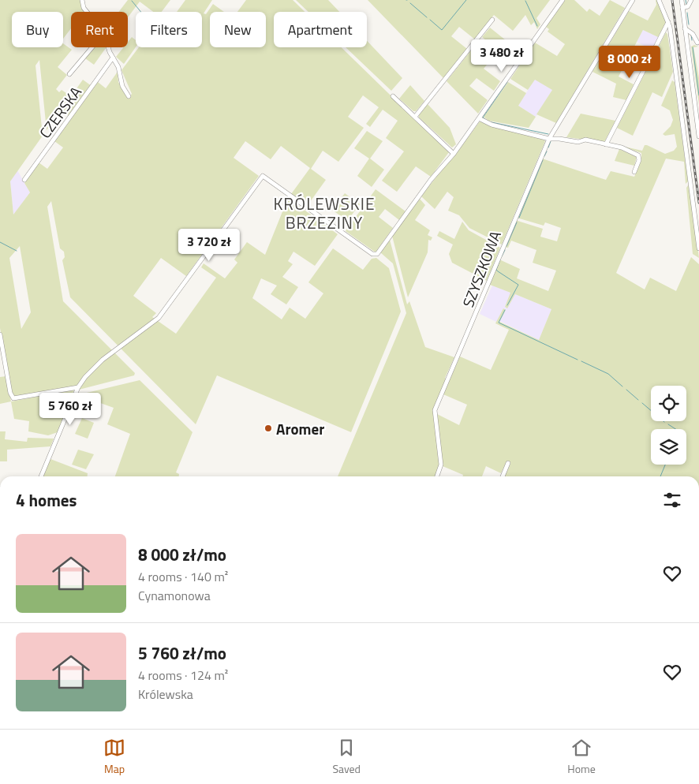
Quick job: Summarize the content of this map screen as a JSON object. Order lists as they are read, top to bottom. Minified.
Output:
{"streets":{"street":["CZERSKA","SZYSZKOWA"]},"districts":["KRÓLEWSKIE BRZEZINY"],"places":["Aromer"],"page":{"chip":["Buy","Rent","Filters","New","Apartment"],"price":["3 480 zł","8 000 zł","3 720 zł","5 760 zł"],"heading":"4 homes","list":[{"name":"8 000 zł/mo","note":"4 rooms · 140 m² · Cynamonowa"},{"name":"5 760 zł/mo","note":"4 rooms · 124 m² · Królewska"}],"tabs":["Map","Saved","Home"]}}
